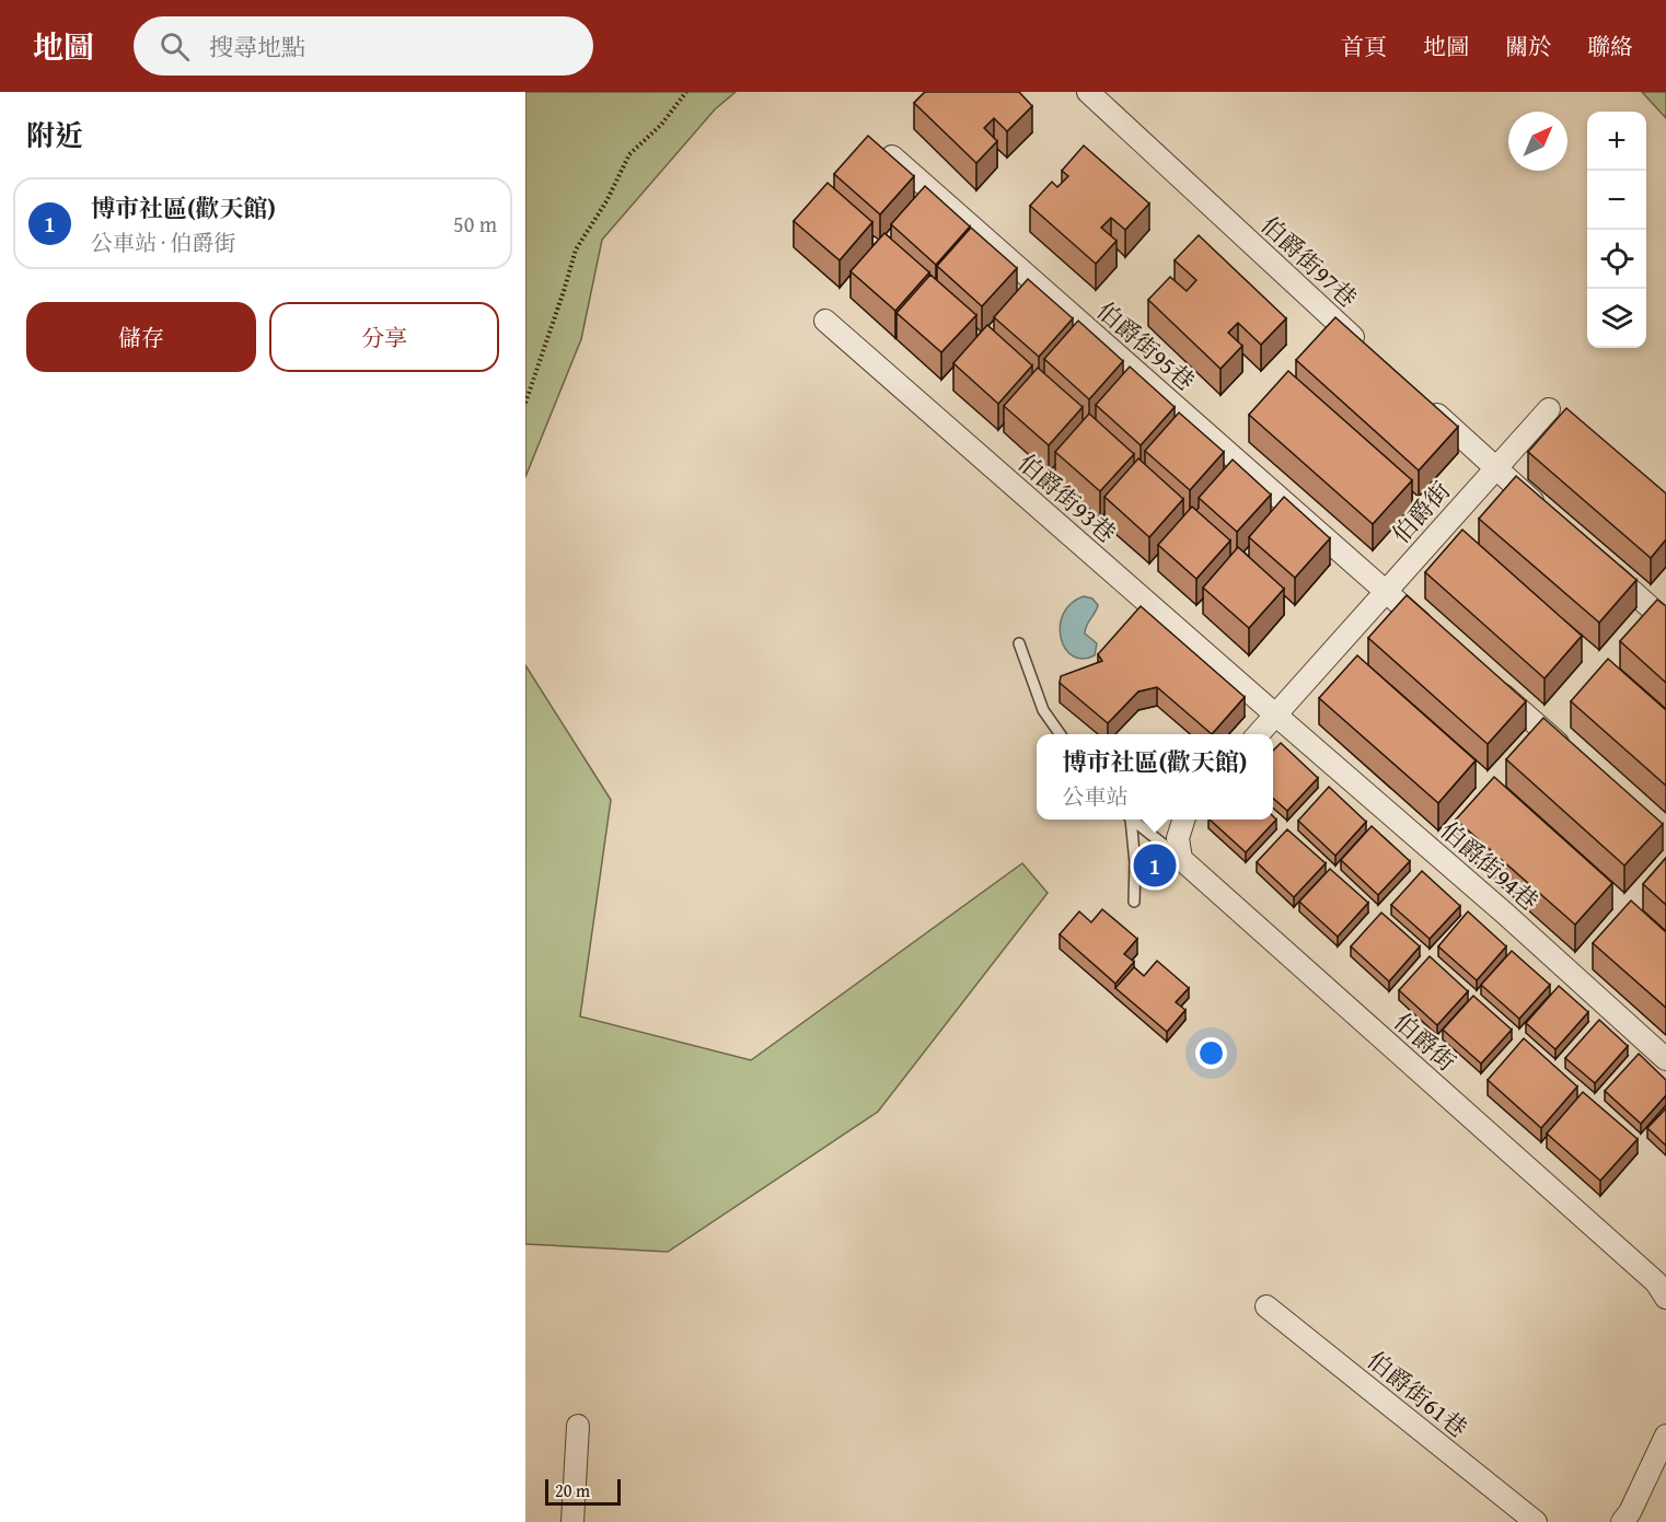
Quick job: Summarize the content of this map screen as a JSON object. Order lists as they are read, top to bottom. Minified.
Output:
{"streets":{"street":["伯爵街97巷","伯爵街95巷","伯爵街93巷","伯爵街","伯爵街94巷","伯爵街61巷"]},"crossings":[["伯爵街95巷","伯爵街"],["伯爵街93巷","伯爵街"],["伯爵街93巷","伯爵街94巷"],["伯爵街","伯爵街94巷"]],"scale_bar":"20 m","north":"top right","page":{"header":"地圖","search":"搜尋地點","nav":["首頁","地圖","關於","聯絡"],"heading":"附近","map_buttons":["+","−"],"list":[{"mark":"1","name":"博市社區(歡天館)","note":"公車站 · 伯爵街","value":"50 m"}],"buttons":["儲存","分享"],"popup":["博市社區(歡天館)","公車站"],"pins":"1","scale":"20 m"}}
